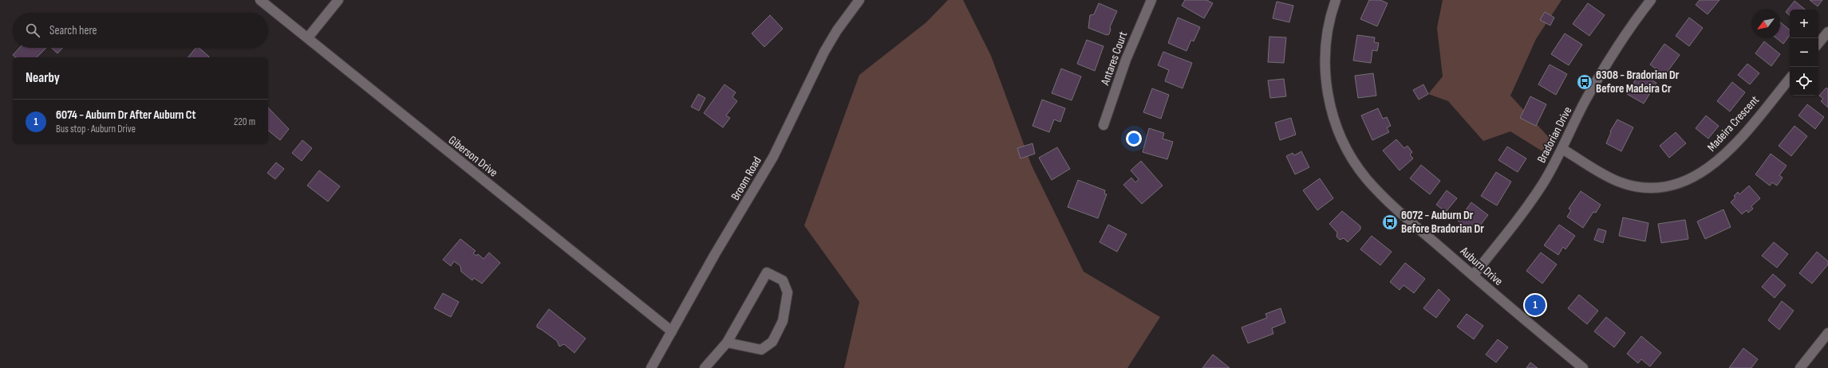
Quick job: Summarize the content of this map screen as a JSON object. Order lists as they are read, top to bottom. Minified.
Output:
{"streets":{"street":["Antares Court","Madeira Crescent","Bradorian Drive","Giberson Drive","Broom Road","Auburn Drive"]},"crossings":[["Madeira Crescent","Bradorian Drive"],["Bradorian Drive","Auburn Drive"],["Giberson Drive","Broom Road"]],"places":{"bus stop":["6308 - Bradorian Dr Before Madeira Cr","6072 - Auburn Dr Before Bradorian Dr"]},"north":"bottom left","page":{"map_buttons":["+","−"],"search":"Search here","heading":"Nearby","list":[{"mark":"1","name":"6074 - Auburn Dr After Auburn Ct","note":"Bus stop · Auburn Drive","value":"220 m"}],"pins":"1"}}
